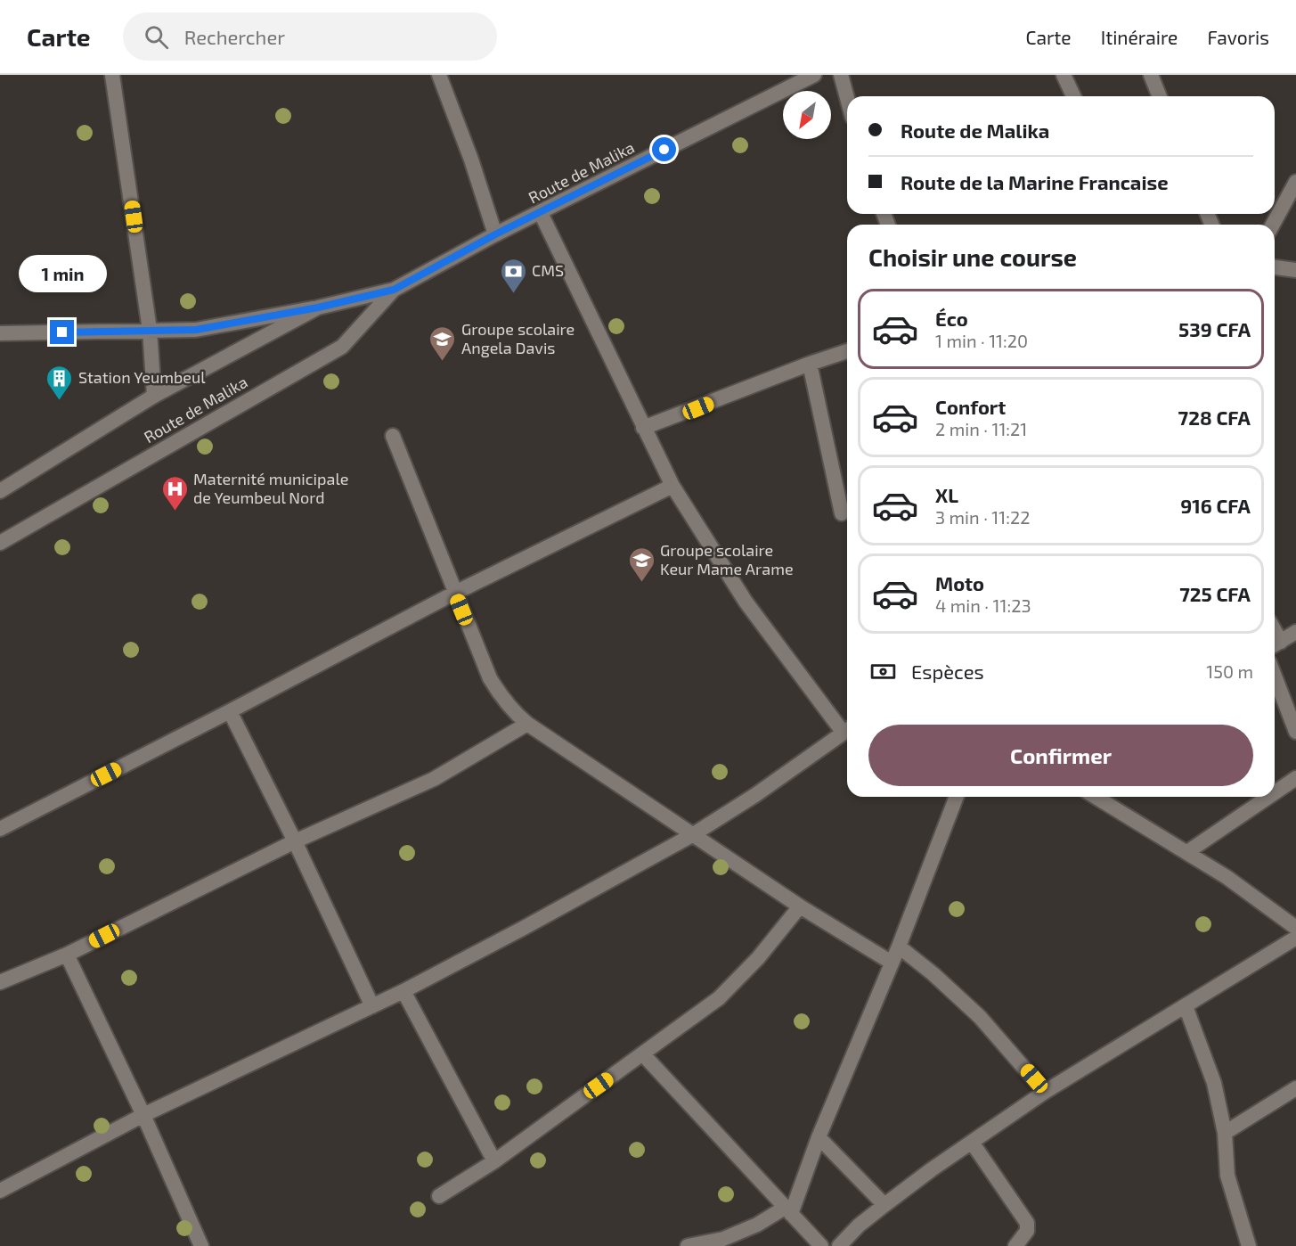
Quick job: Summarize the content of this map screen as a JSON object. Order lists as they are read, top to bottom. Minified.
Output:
{"streets":{"street":["Route de Malika"]},"places":{"bank":["CMS"],"school or university":["Groupe scolaire Angela Davis","Groupe scolaire Keur Mame Arame"],"building":["Station Yeumbeul"],"hospital":["Maternité municipale de Yeumbeul Nord"]},"north":"bottom left","page":{"header":"Carte","search":"Rechercher","nav":["Carte","Itinéraire","Favoris"],"banner":["Route de Malika","Route de la Marine Francaise"],"heading":"Choisir une course","bubble":"1 min","list":[{"name":"Éco","note":"1 min · 11:20","value":"539 CFA"},{"name":"Confort","note":"2 min · 11:21","value":"728 CFA"},{"name":"XL","note":"3 min · 11:22","value":"916 CFA"},{"name":"Moto","note":"4 min · 11:23","value":"725 CFA"}],"pay":["Espèces","150 m"],"buttons":"Confirmer"}}
